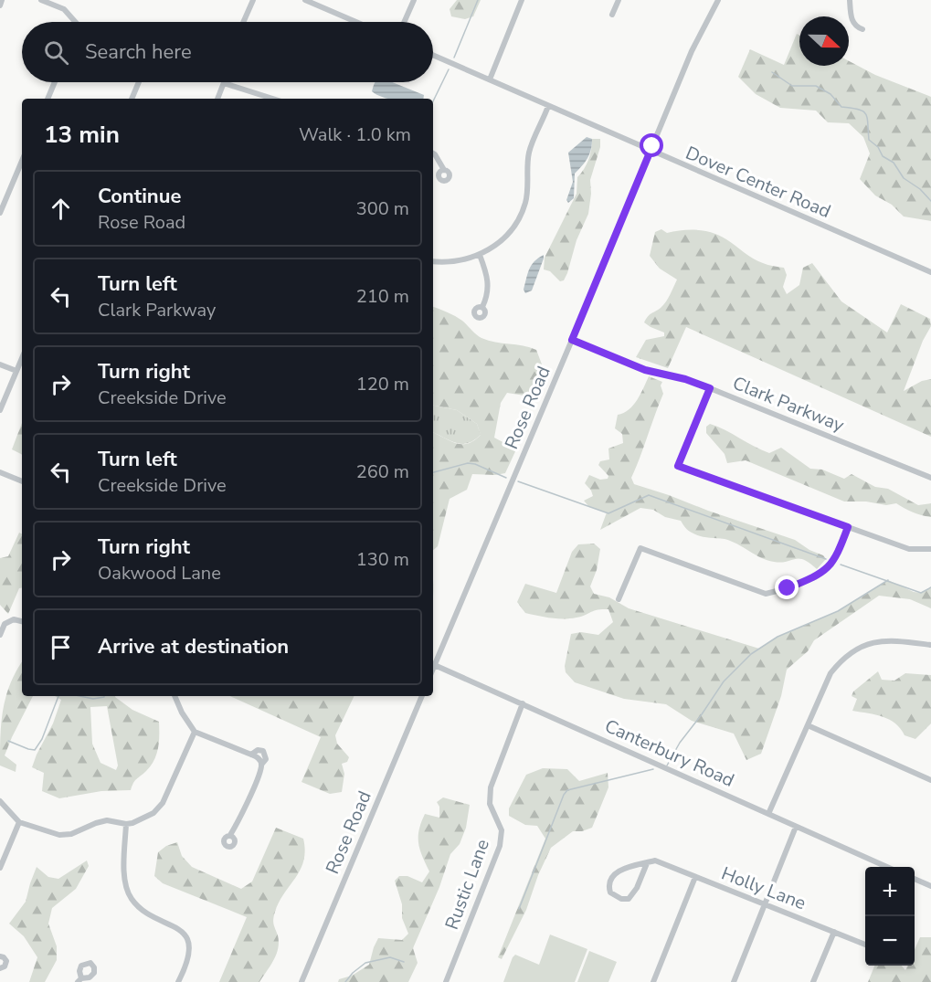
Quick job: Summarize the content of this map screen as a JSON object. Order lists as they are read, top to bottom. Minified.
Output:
{"streets":{"street":["Dover Center Road","Clark Parkway","Rose Road","Canterbury Road","Rustic Lane","Holly Lane"]},"crossings":[["Dover Center Road","Rose Road"],["Clark Parkway","Rose Road"],["Canterbury Road","Rustic Lane"]],"north":"right","page":{"search":"Search here","heading":["13 min","Walk · 1.0 km"],"list":[["Continue","Rose Road","300 m"],["Turn left","Clark Parkway","210 m"],["Turn right","Creekside Drive","120 m"],["Turn left","Creekside Drive","260 m"],["Turn right","Oakwood Lane","130 m"],"Arrive at destination"],"map_buttons":["+","−"]}}
